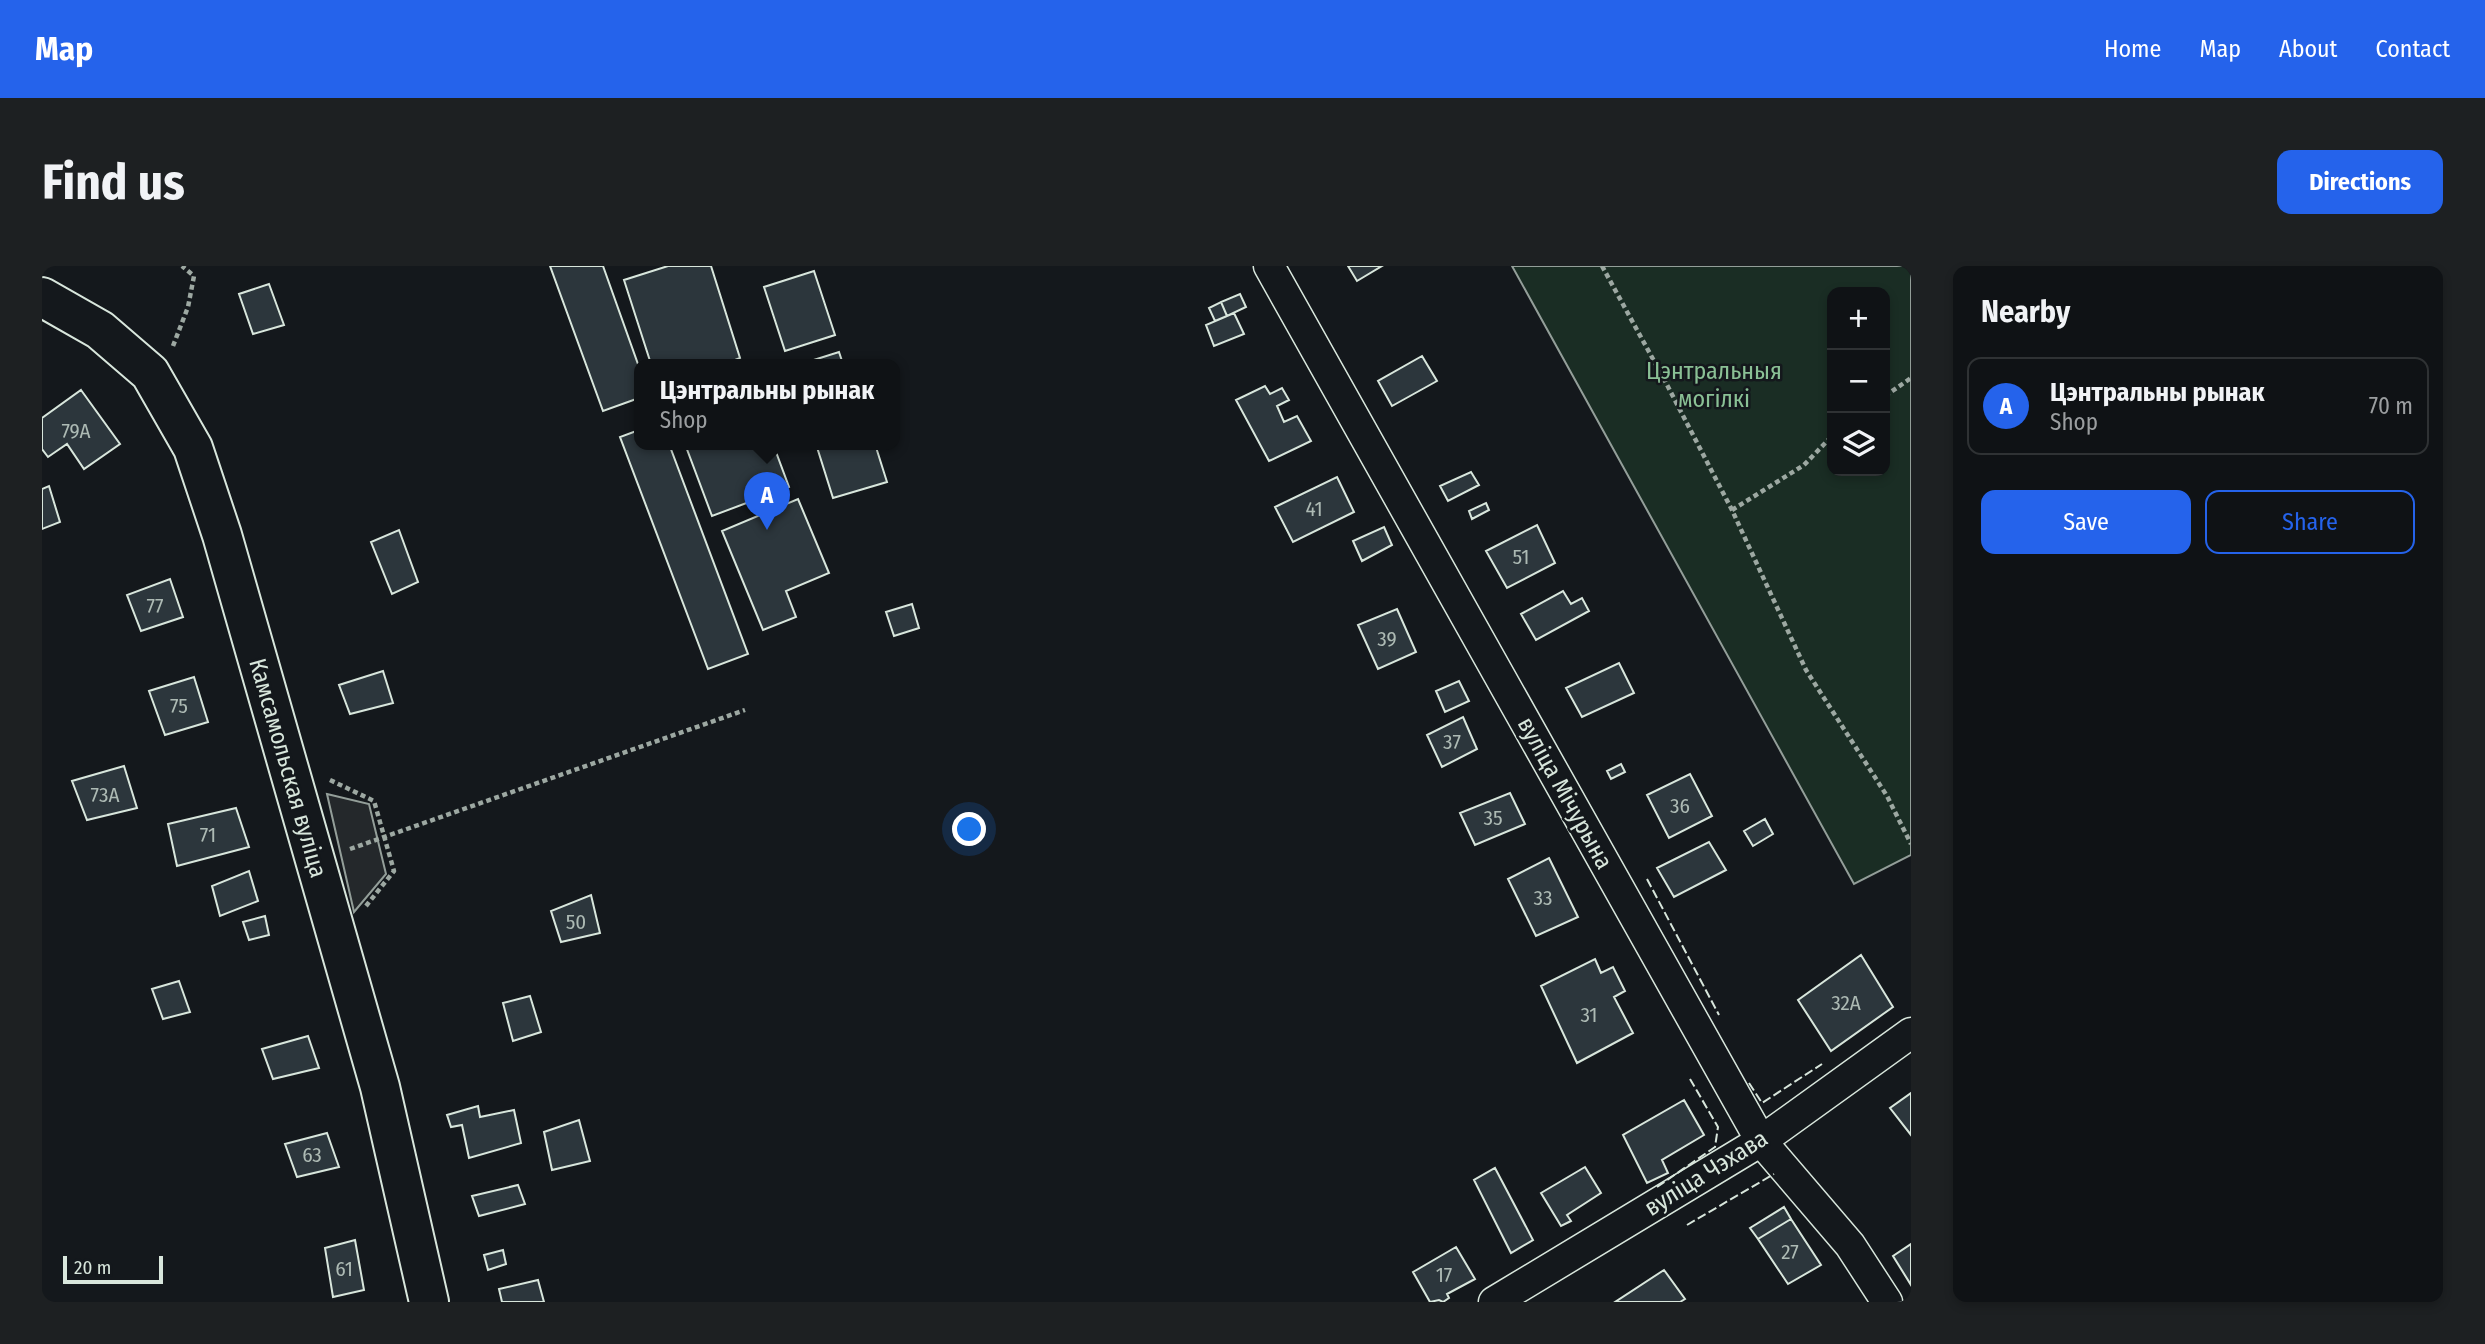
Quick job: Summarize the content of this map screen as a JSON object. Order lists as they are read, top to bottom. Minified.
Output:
{"streets":{"main road":["Камсамольская вуліца"],"street":["вуліца Мічурына","вуліца Чэхава"]},"crossings":[["вуліца Мічурына","вуліца Чэхава"]],"parks":["Цэнтральныя могілкі"],"house_numbers":["79А","41","51","77","39","75","37","73А","36","35","71","33","50","32А","31","63","27","61","17"],"scale_bar":"20 m","page":{"header":"Map","nav":["Home","Map","About","Contact"],"buttons":["Directions",["Save","Share"]],"title":"Find us","heading":"Nearby","map_buttons":["+","−"],"list":[{"mark":"A","name":"Цэнтральны рынак","note":"Shop","value":"70 m"}],"popup":["Цэнтральны рынак","Shop"],"pins":"A","scale":"20 m"}}
